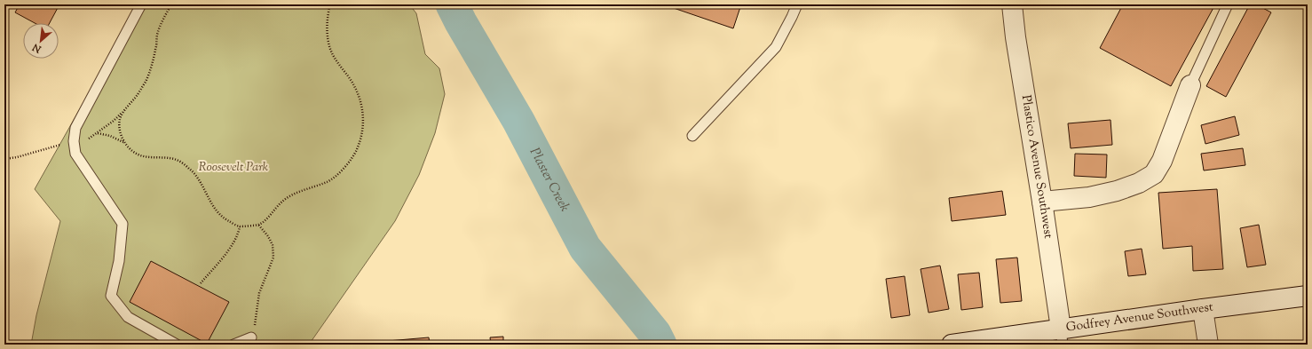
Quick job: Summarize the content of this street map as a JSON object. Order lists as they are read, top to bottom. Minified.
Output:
{"streets":{"street":["Plastico Avenue Southwest","Godfrey Avenue Southwest"]},"crossings":[["Plastico Avenue Southwest","Godfrey Avenue Southwest"]],"water":["Plaster Creek"],"parks":["Roosevelt Park"],"north":"bottom left"}
